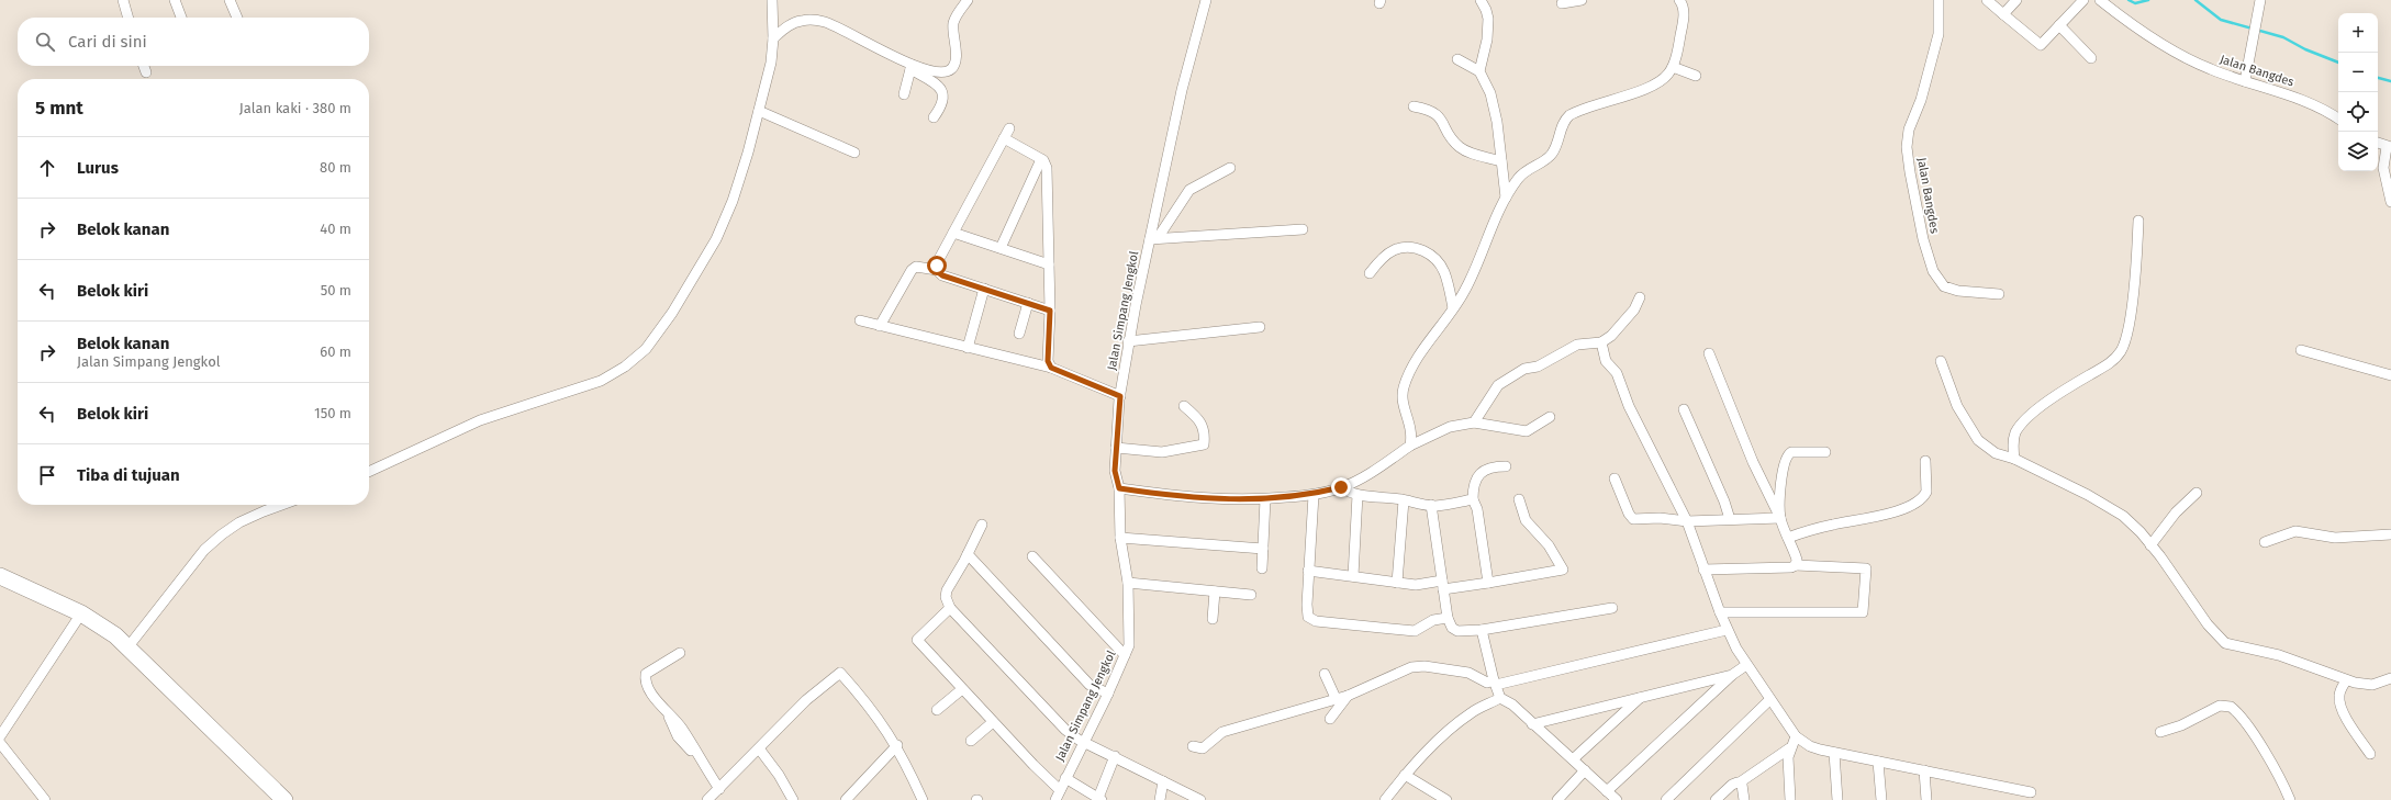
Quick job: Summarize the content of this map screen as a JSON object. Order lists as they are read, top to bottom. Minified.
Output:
{"streets":{"street":["Jalan Bangdes","Jalan Simpang Jengkol"]},"page":{"map_buttons":["+","−"],"search":"Cari di sini","heading":["5 mnt","Jalan kaki · 380 m"],"list":[["Lurus","80 m"],["Belok kanan","40 m"],["Belok kiri","50 m"],["Belok kanan","Jalan Simpang Jengkol","60 m"],["Belok kiri","150 m"],"Tiba di tujuan"]}}
